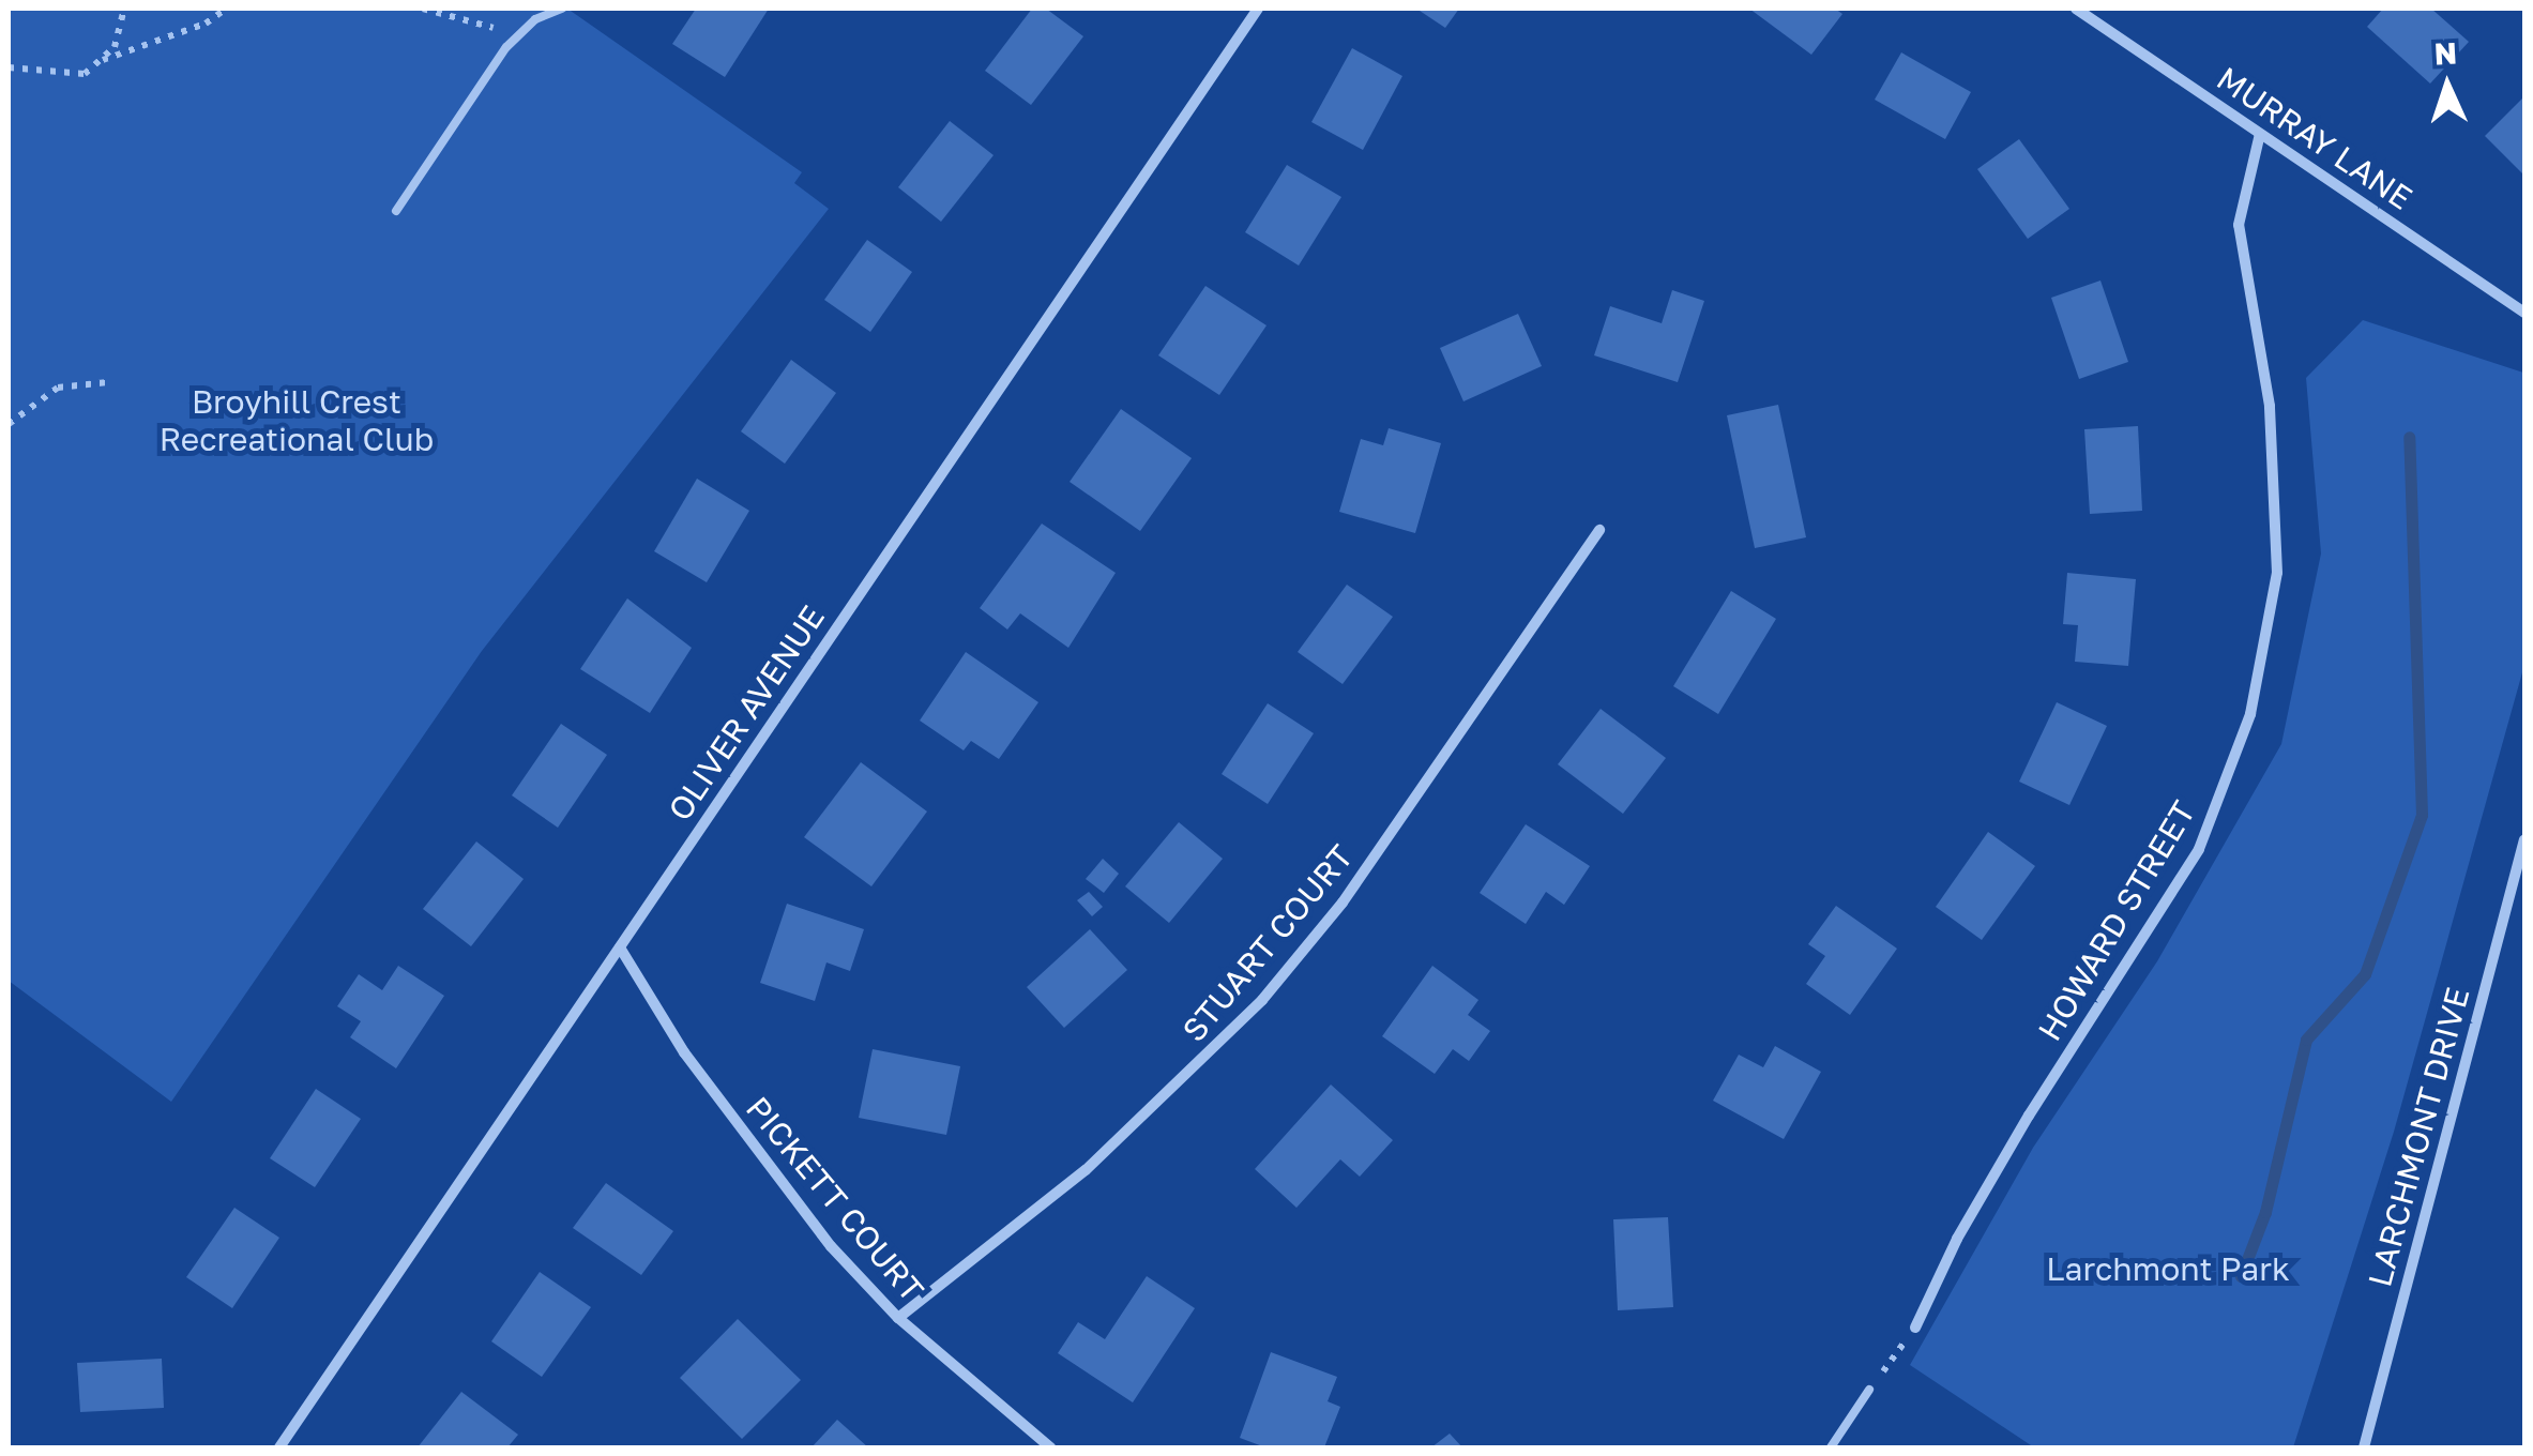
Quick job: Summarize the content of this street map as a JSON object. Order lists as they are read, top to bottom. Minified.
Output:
{"streets":{"street":["MURRAY LANE","OLIVER AVENUE","HOWARD STREET","STUART COURT","LARCHMONT DRIVE","PICKETT COURT"]},"crossings":[["MURRAY LANE","HOWARD STREET"],["OLIVER AVENUE","PICKETT COURT"],["STUART COURT","PICKETT COURT"]],"parks":["Broyhill Crest Recreational Club","Larchmont Park"],"north":"top"}
